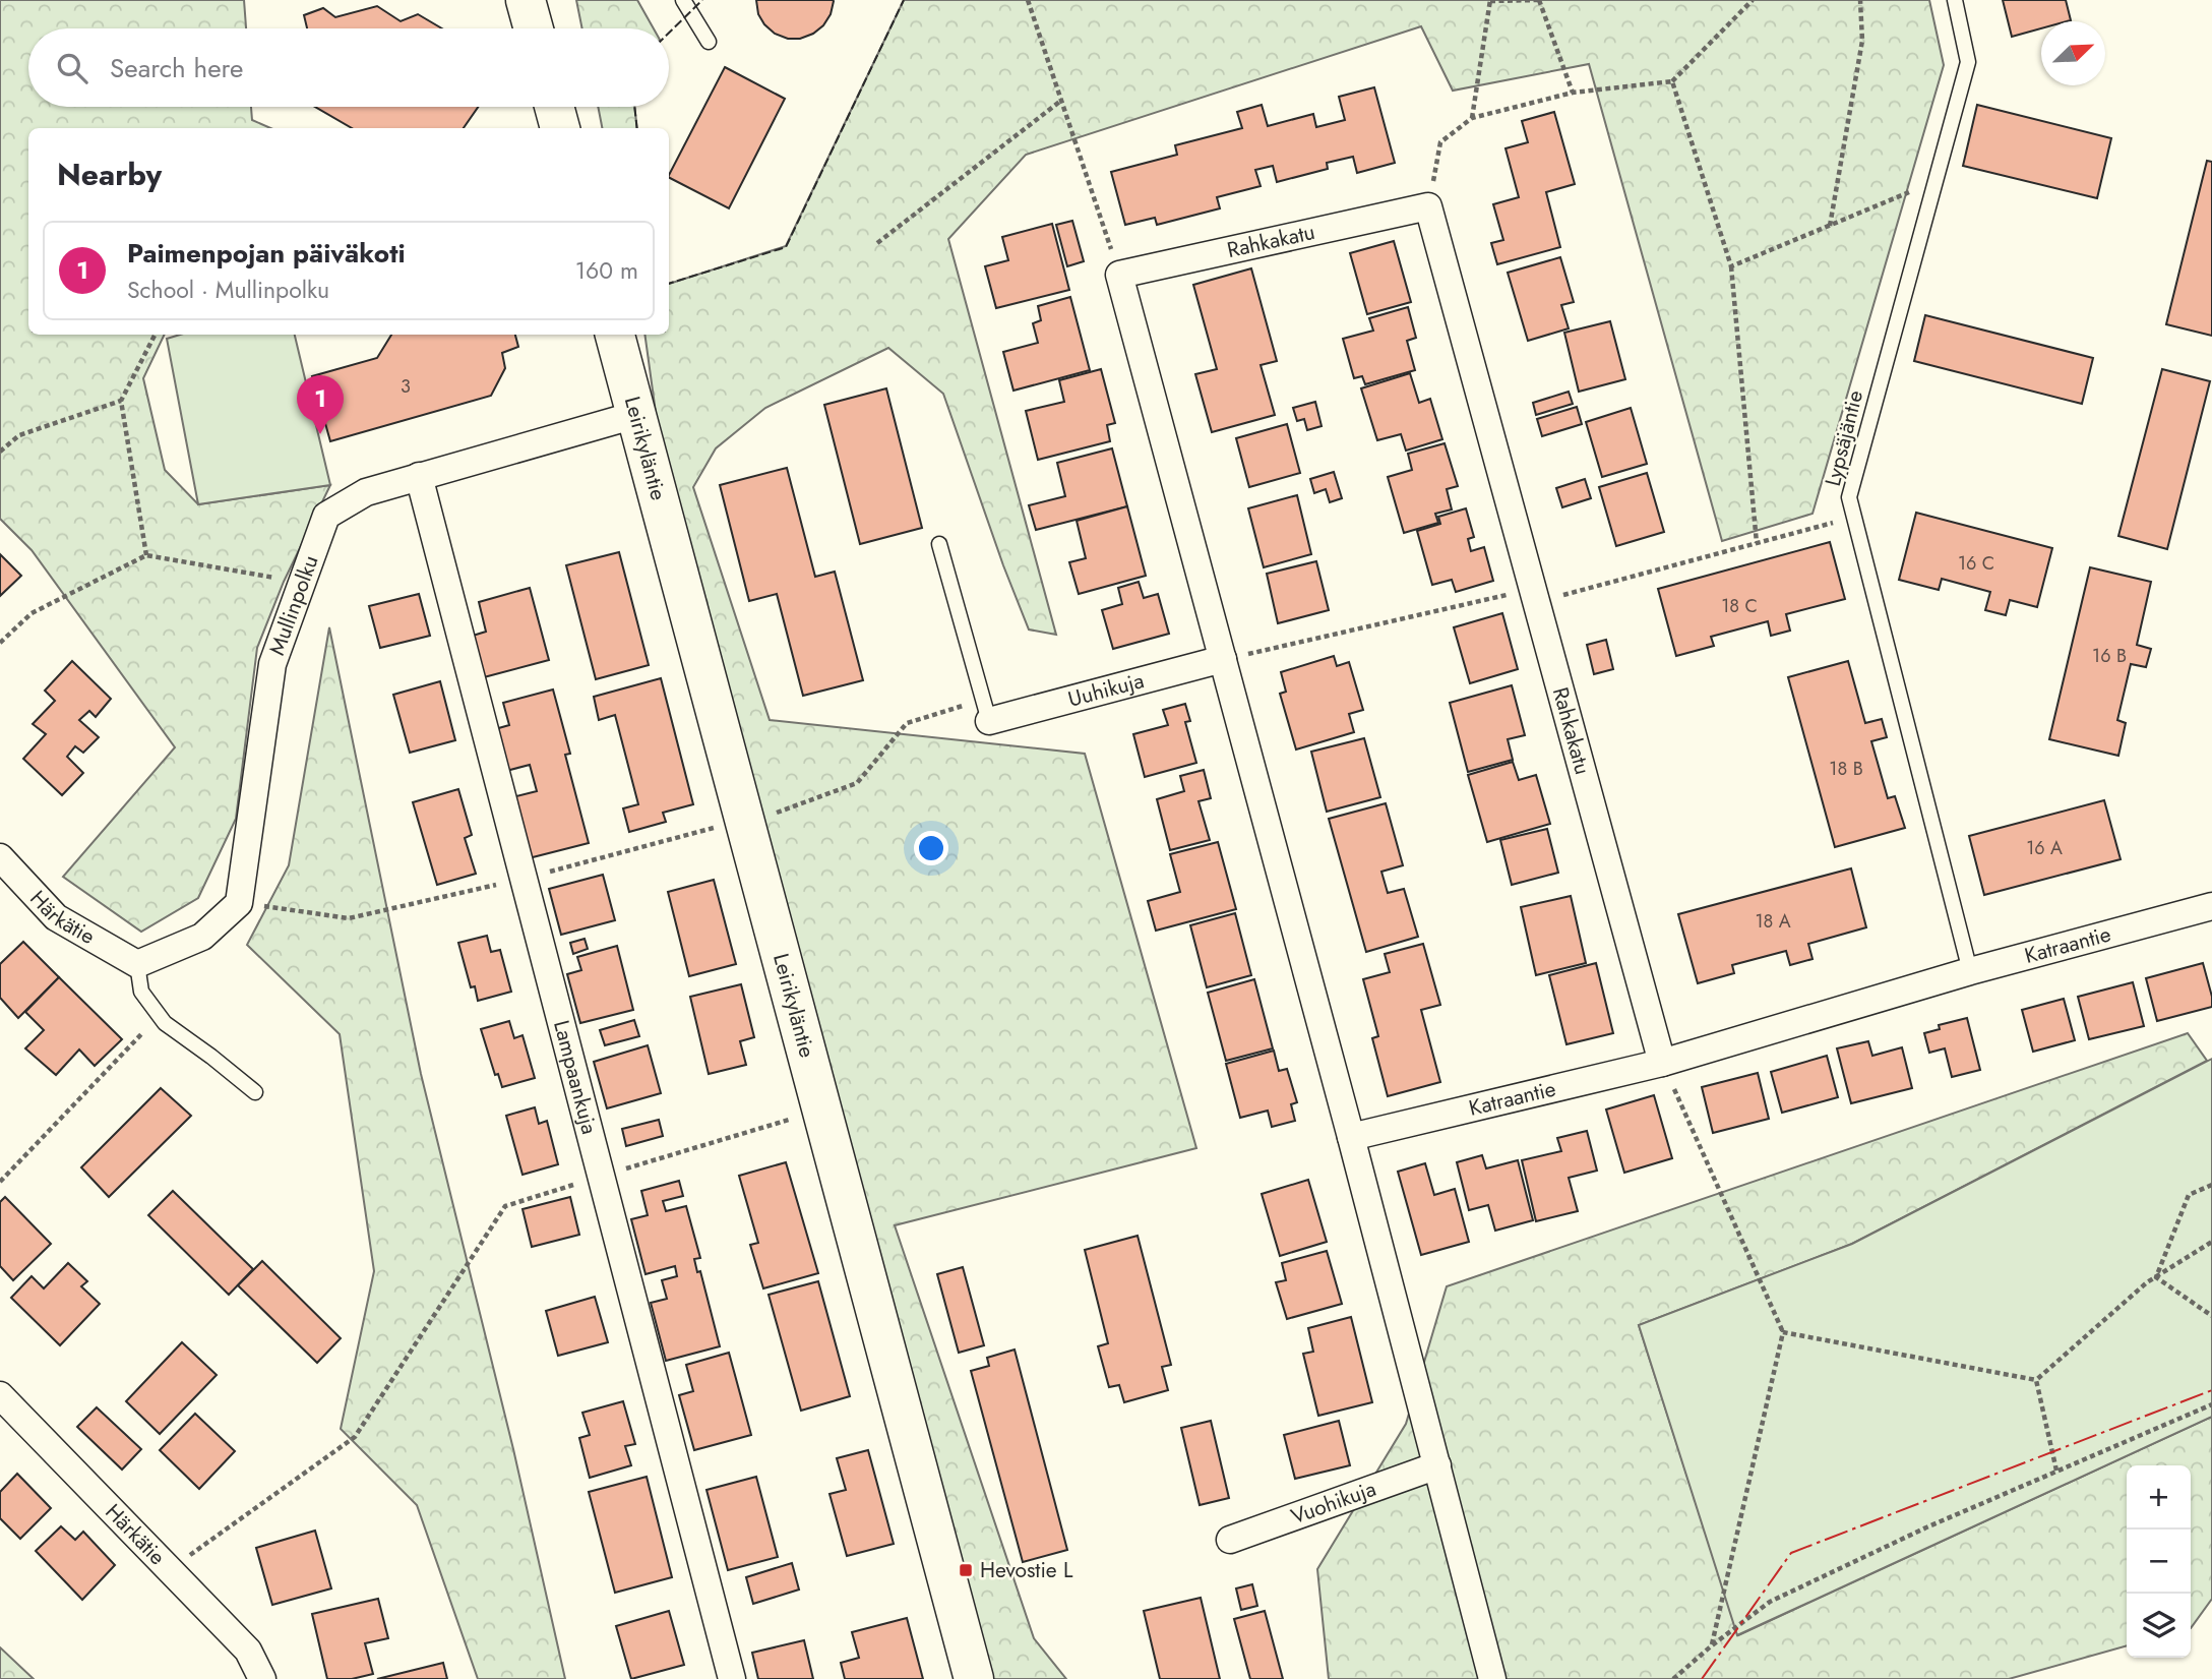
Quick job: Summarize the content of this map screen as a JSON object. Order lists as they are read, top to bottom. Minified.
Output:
{"streets":{"street":["Rahkakatu","Leirikyläntie","Mullinpolku","Uuhikuja","Härkätie","Katraantie","Lampaankuja","Vuohikuja"],"lane":["Lypsäjäntie"]},"crossings":[["Rahkakatu","Katraantie"],["Lypsäjäntie","Katraantie"],["Leirikyläntie","Mullinpolku"],["Mullinpolku","Lampaankuja"]],"places":{"transit":["Hevostie L"]},"house_numbers":["3","16 C","18 C","16 B","18 B","16 A","18 A"],"north":"top right","page":{"search":"Search here","heading":"Nearby","list":[{"mark":"1","name":"Paimenpojan päiväkoti","note":"School · Mullinpolku","value":"160 m"}],"pins":"1","map_buttons":["+","−"]}}
